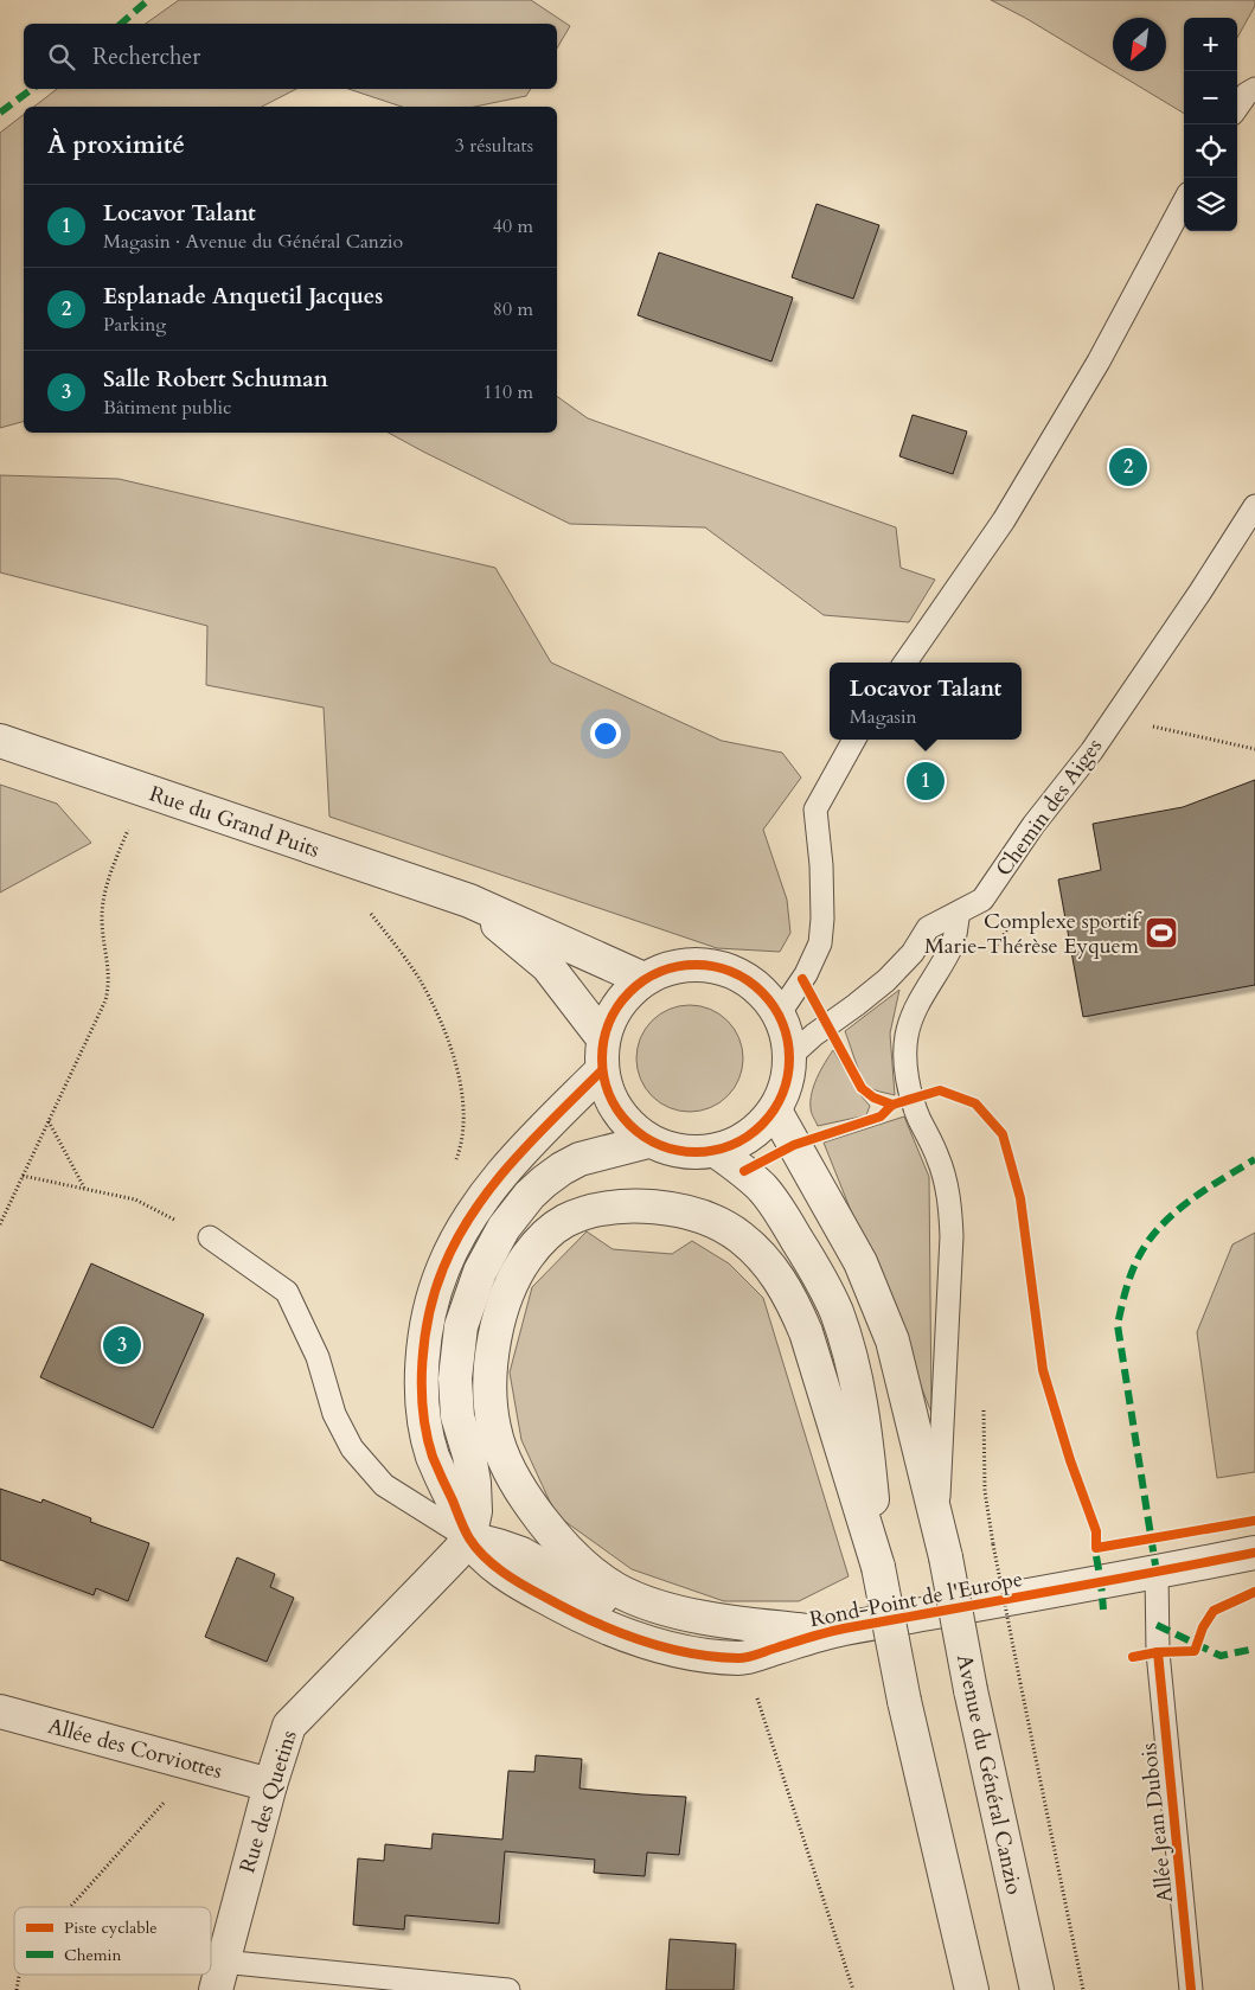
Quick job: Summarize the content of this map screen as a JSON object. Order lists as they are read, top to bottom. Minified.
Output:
{"streets":{"street":["Rue du Grand Puits","Rond-Point de l'Europe","Allée des Corviottes","Avenue du Général Canzio","Rue des Quetins"],"lane":["Chemin des Aiges","Allée Jean Dubois"]},"crossings":[["Chemin des Aiges","Rue du Grand Puits"],["Chemin des Aiges","Rond-Point de l'Europe"],["Rue du Grand Puits","Rond-Point de l'Europe"],["Rond-Point de l'Europe","Avenue du Général Canzio"],["Rond-Point de l'Europe","Rue des Quetins"],["Rond-Point de l'Europe","Allée Jean Dubois"],["Allée des Corviottes","Rue des Quetins"]],"places":{"sports":["Complexe sportif Marie-Thérèse Eyquem"]},"legend":["Piste cyclable","Chemin"],"north":"bottom left","page":{"map_buttons":["+","−"],"search":"Rechercher","heading":["À proximité","3 résultats"],"list":[{"mark":"1","name":"Locavor Talant","note":"Magasin · Avenue du Général Canzio","value":"40 m"},{"mark":"2","name":"Esplanade Anquetil Jacques","note":"Parking","value":"80 m"},{"mark":"3","name":"Salle Robert Schuman","note":"Bâtiment public","value":"110 m"}],"pins":["2","1","3"],"popup":["Locavor Talant","Magasin"]}}
